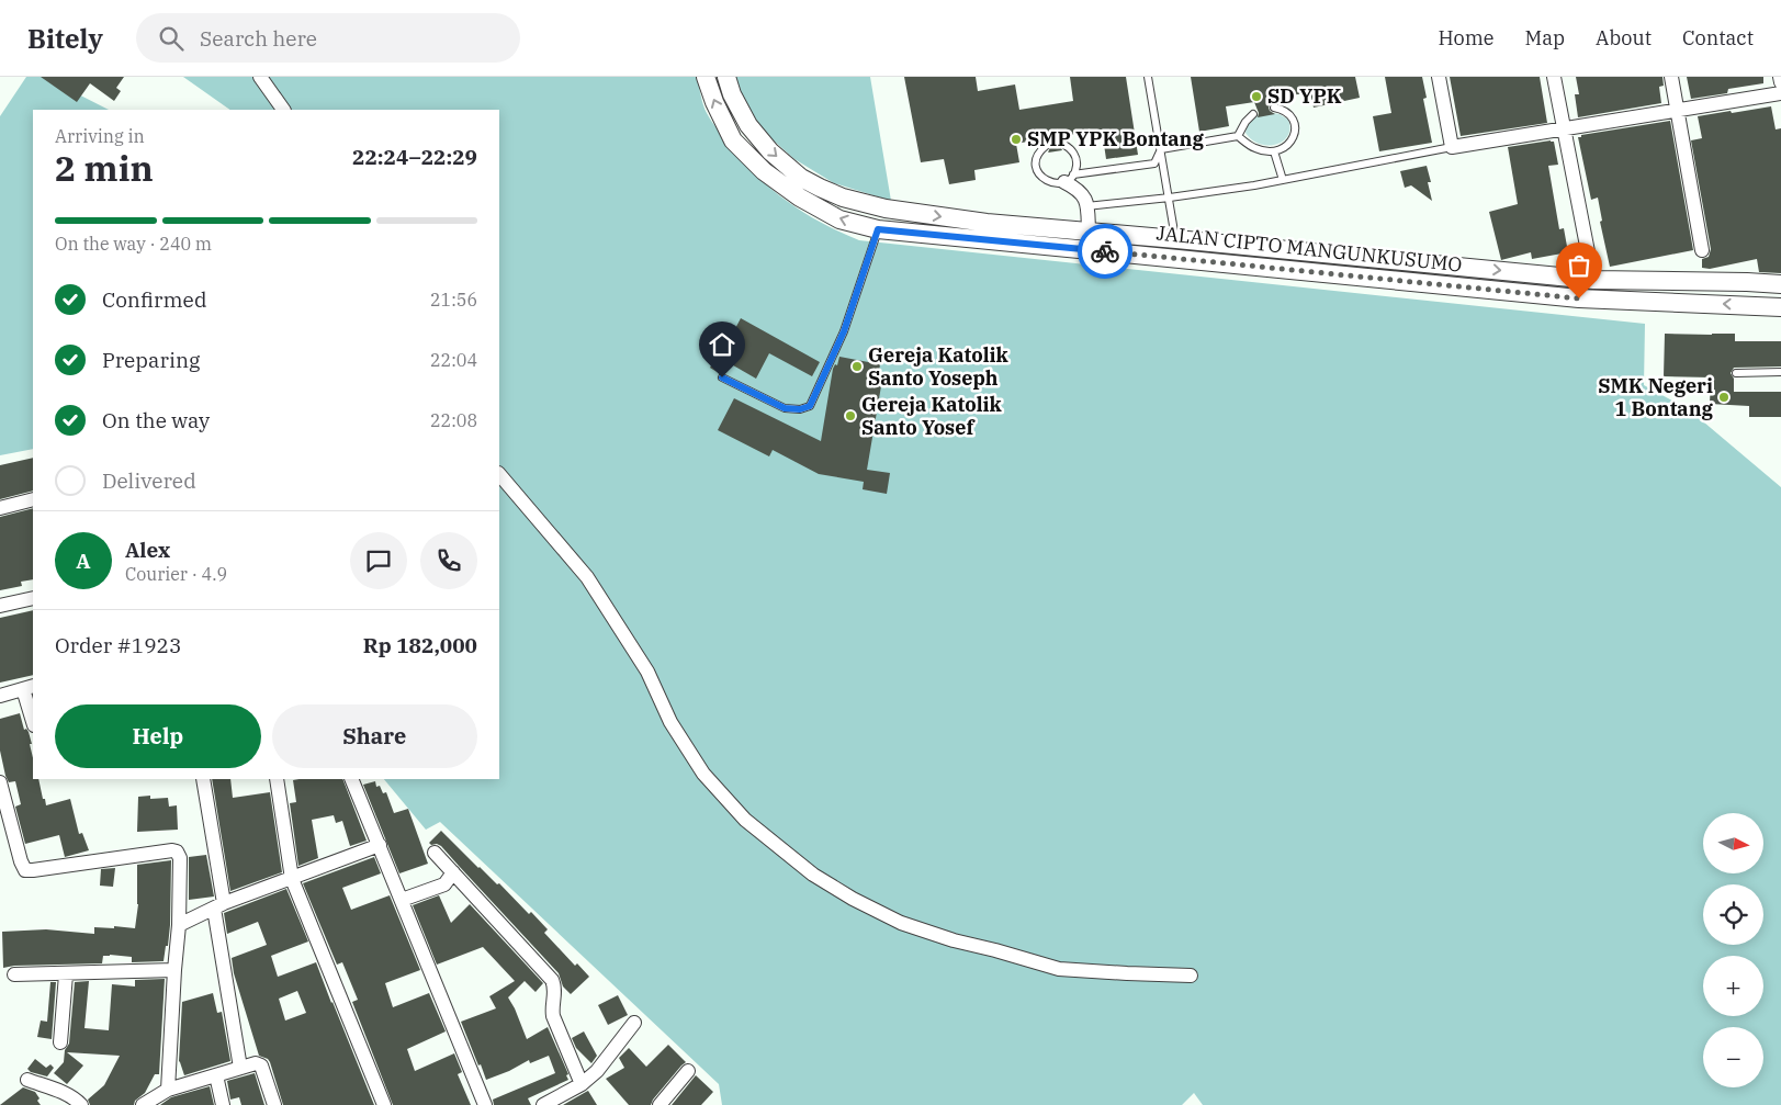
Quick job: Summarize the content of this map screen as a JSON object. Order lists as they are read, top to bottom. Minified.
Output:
{"streets":{"street":["JALAN CIPTO MANGUNKUSUMO"]},"places":["SD YPK","SMP YPK Bontang","Gereja Katolik Santo Yoseph","SMK Negeri 1 Bontang","Gereja Katolik Santo Yosef"],"north":"right","page":{"header":"Bitely","search":"Search here","nav":["Home","Map","About","Contact"],"heading":["2 min","Arriving in","22:24–22:29"],"panel":["Alex","Courier · 4.9","Order #1923","Rp 182,000"],"bar":"On the way · 240 m","list":[["Confirmed","21:56"],["Preparing","22:04"],["On the way","22:08"],"Delivered"],"round":"A","buttons":["Help","Share"],"map_buttons":["+","−"]}}
